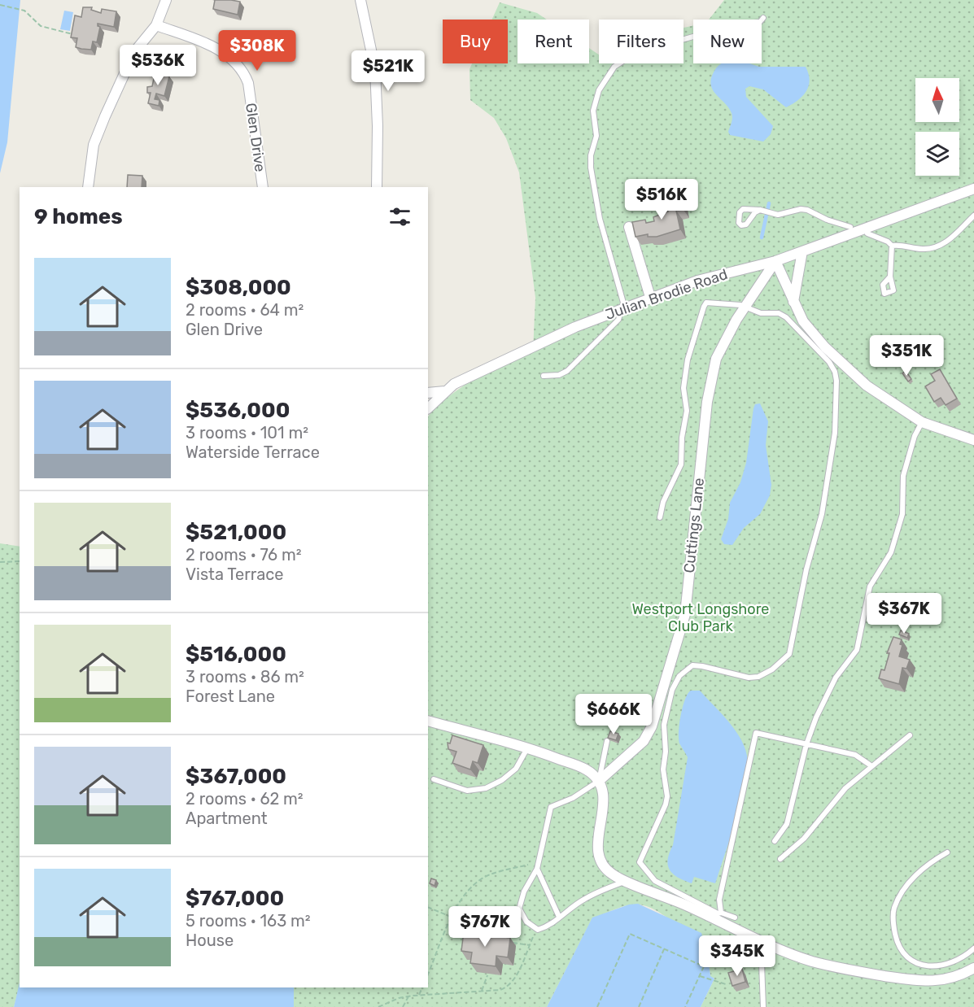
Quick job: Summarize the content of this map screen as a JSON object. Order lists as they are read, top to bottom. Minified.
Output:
{"streets":{"street":["Glen Drive","Julian Brodie Road","Cuttings Lane"]},"crossings":[["Julian Brodie Road","Cuttings Lane"]],"parks":["Westport Longshore Club Park"],"north":"top","page":{"chip":["Buy","Rent","Filters","New"],"price":["$308K","$536K","$521K","$516K","$351K","$367K","$666K","$767K","$345K"],"heading":"9 homes","list":[{"name":"$308,000","note":"2 rooms · 64 m² · Glen Drive"},{"name":"$536,000","note":"3 rooms · 101 m² · Waterside Terrace"},{"name":"$521,000","note":"2 rooms · 76 m² · Vista Terrace"},{"name":"$516,000","note":"3 rooms · 86 m² · Forest Lane"},{"name":"$367,000","note":"2 rooms · 62 m² · Apartment"},{"name":"$767,000","note":"5 rooms · 163 m² · House"}]}}
